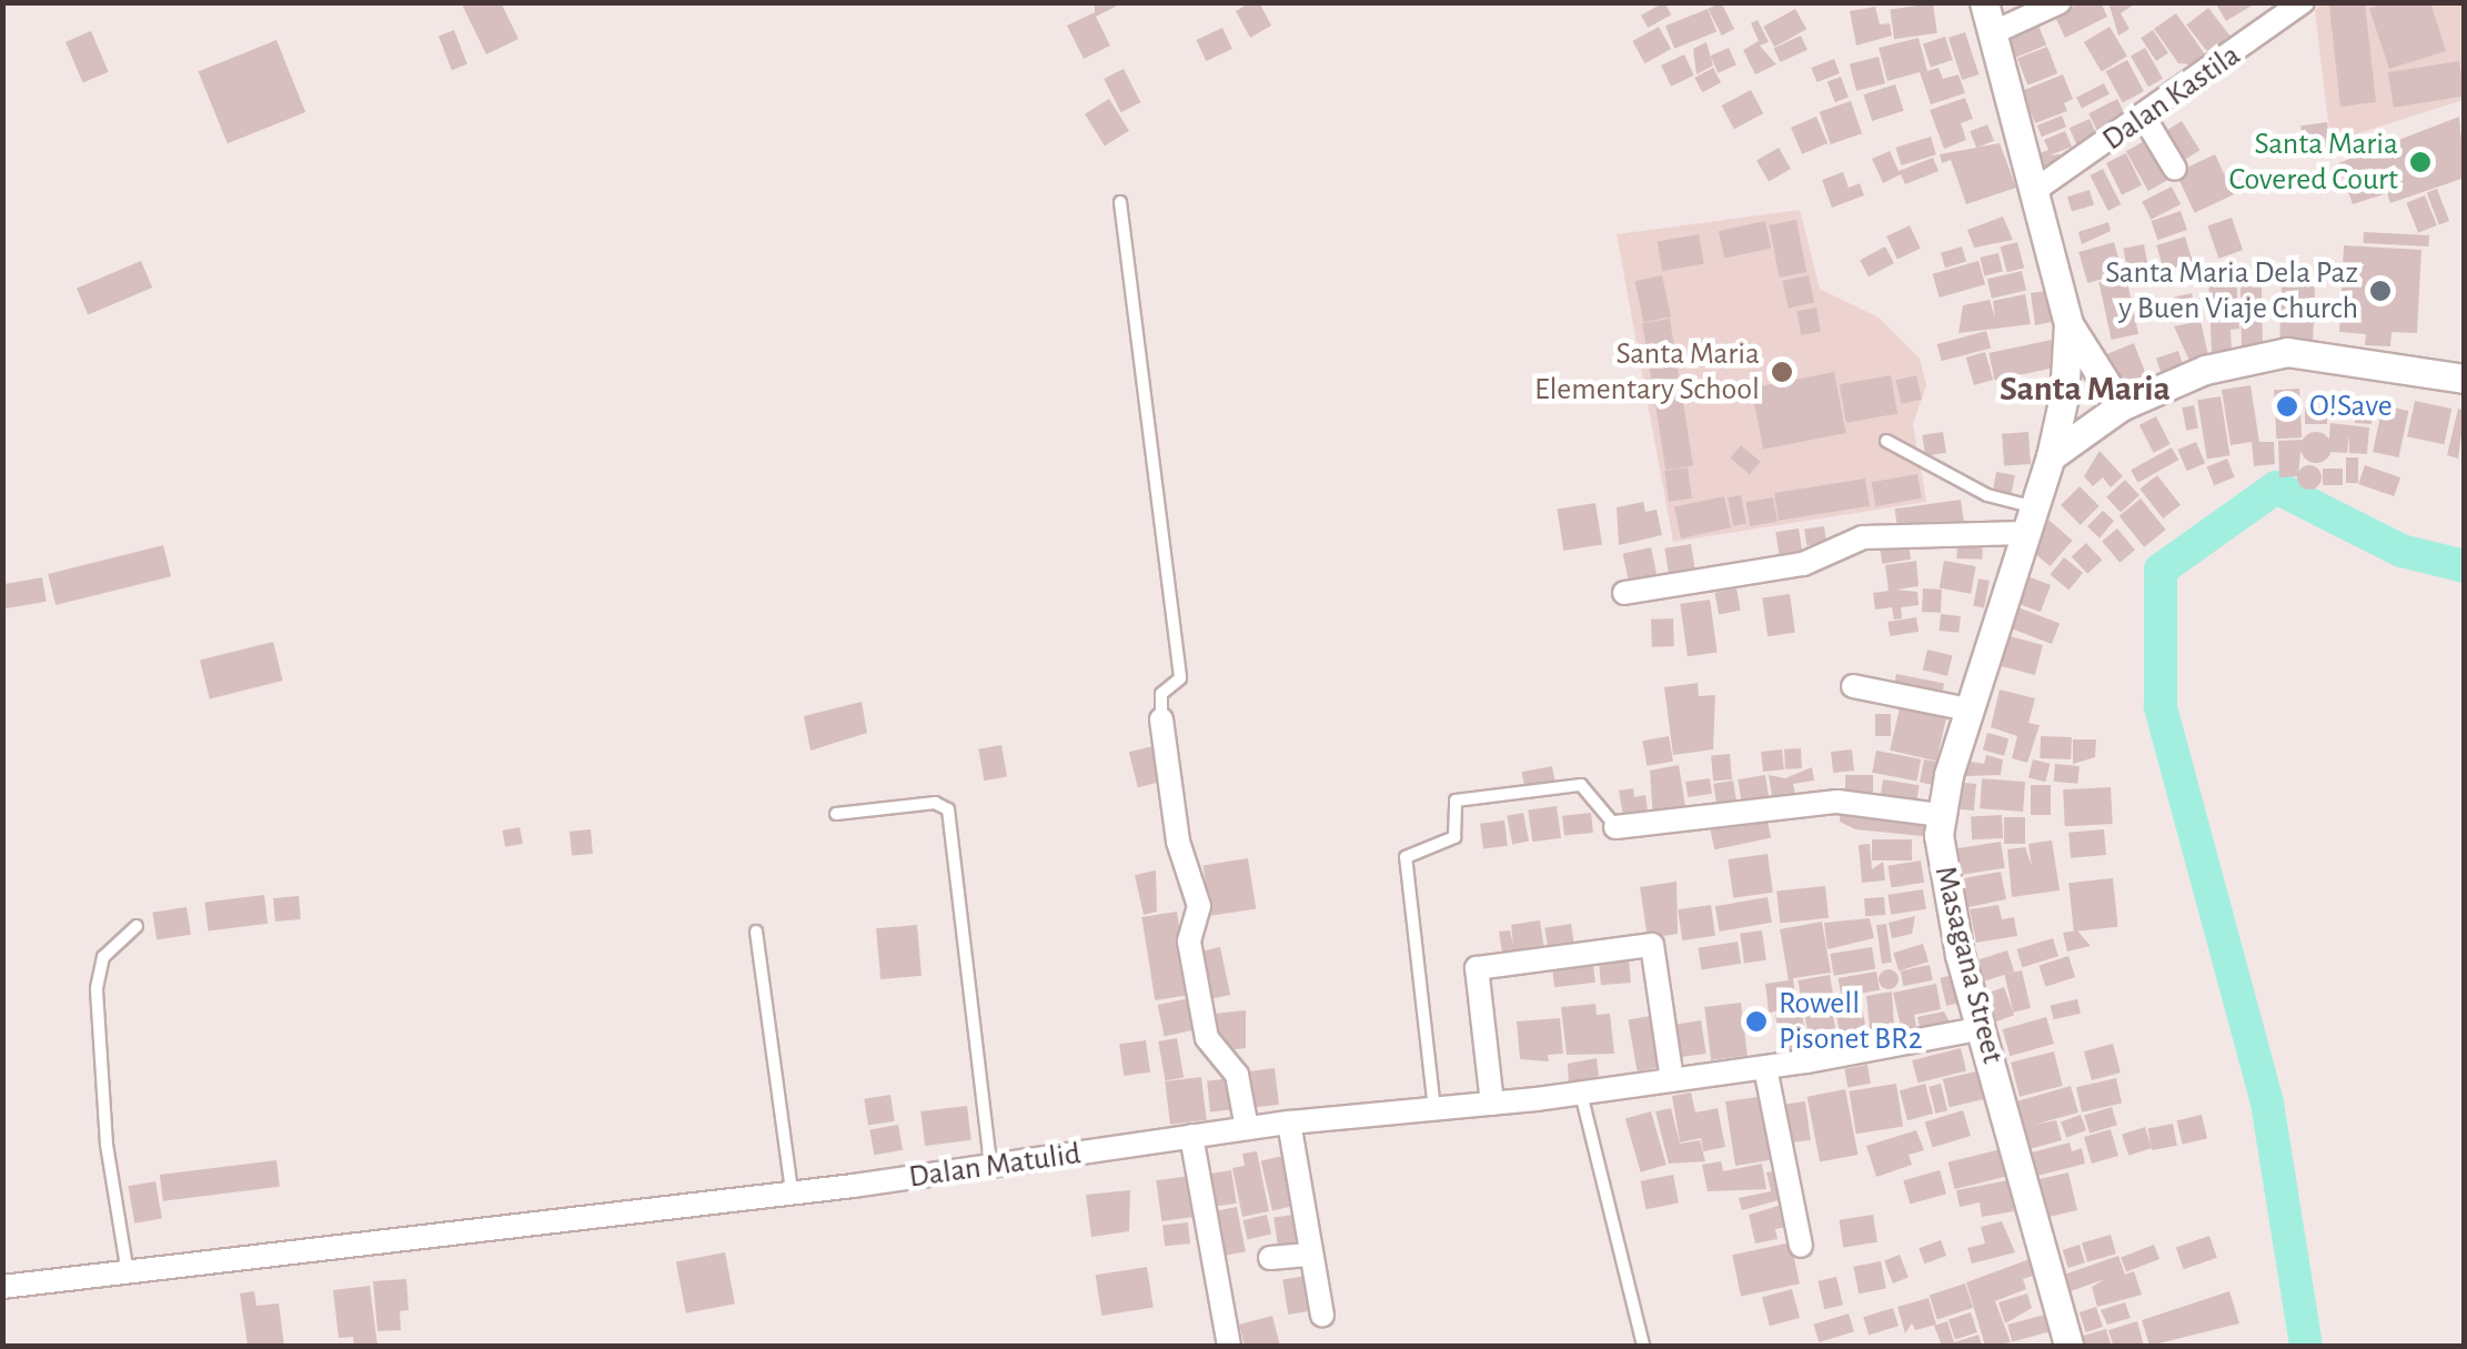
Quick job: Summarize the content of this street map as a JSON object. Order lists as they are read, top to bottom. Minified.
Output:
{"streets":{"street":["Dalan Kastila","Masagana Street","Dalan Matulid"]},"crossings":[["Masagana Street","Dalan Matulid"]],"districts":["Santa Maria"],"places":["Santa Maria Covered Court","Santa Maria Dela Paz y Buen Viaje Church","Santa Maria Elementary School","O!Save","Rowell Pisonet BR2"]}
